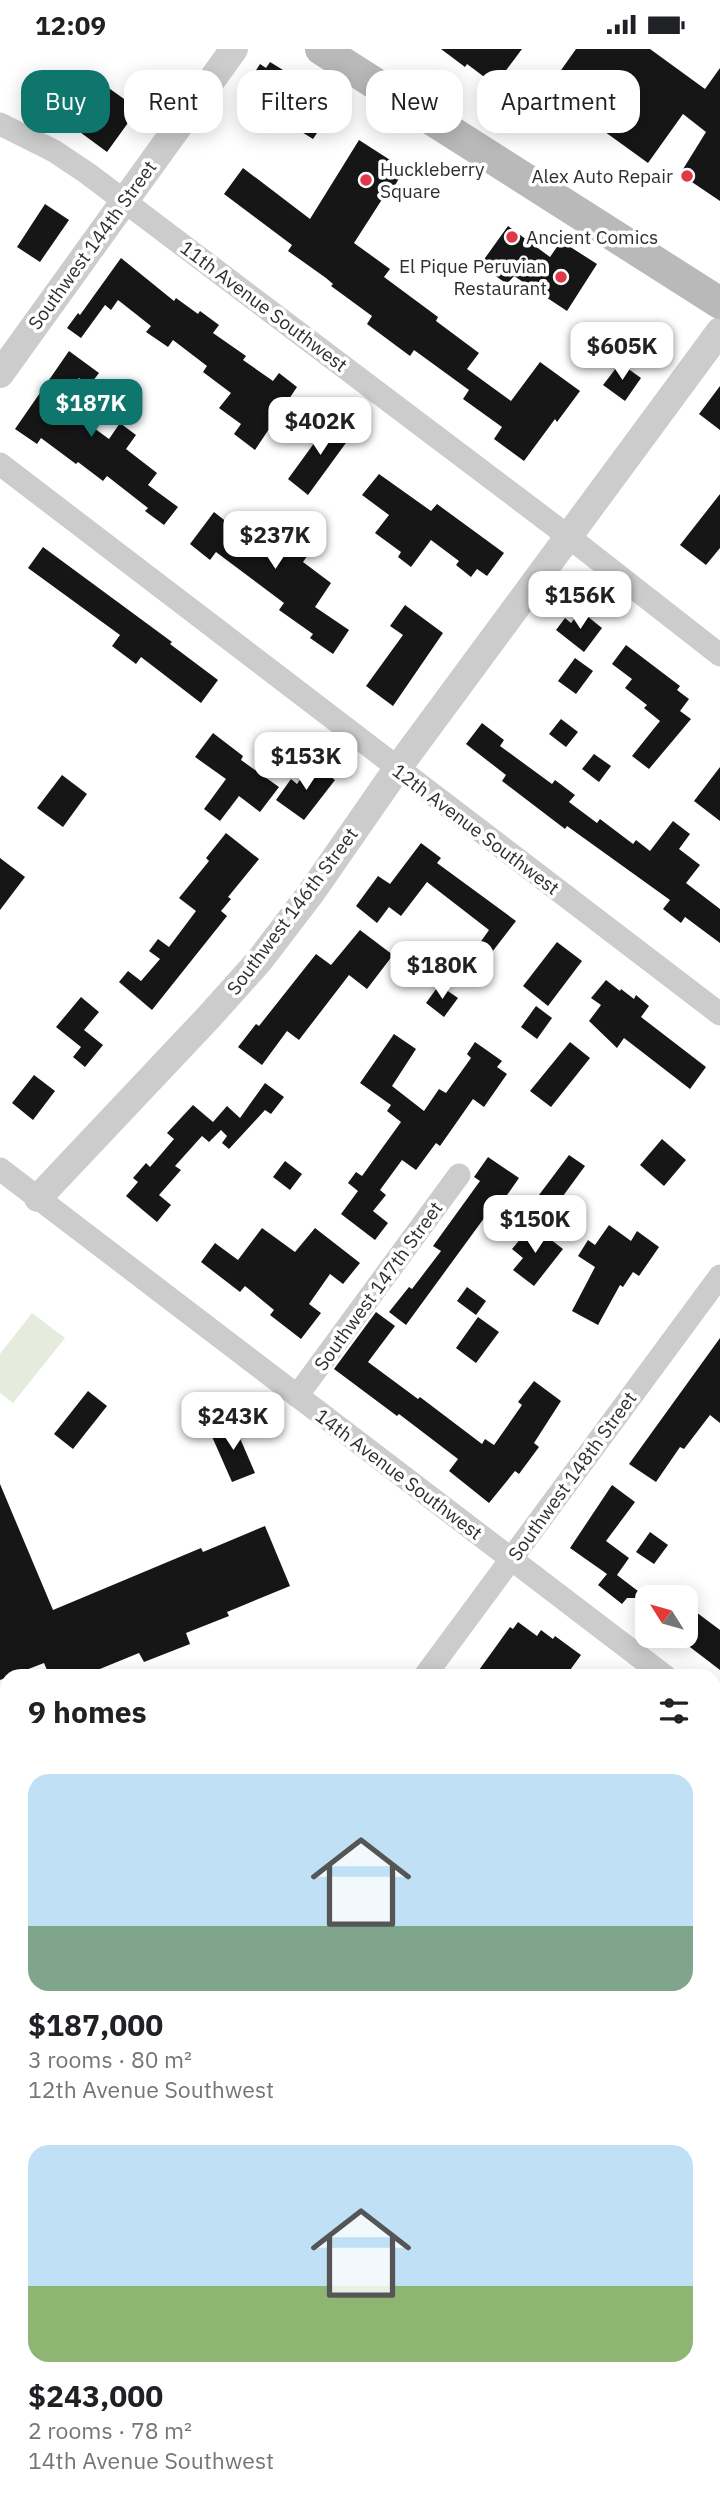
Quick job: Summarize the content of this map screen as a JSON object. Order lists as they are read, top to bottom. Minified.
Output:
{"streets":{"street":["Southwest 144th Street","11th Avenue Southwest","12th Avenue Southwest","Southwest 146th Street","Southwest 147th Street","14th Avenue Southwest","Southwest 148th Street"]},"crossings":[["Southwest 144th Street","11th Avenue Southwest"],["11th Avenue Southwest","Southwest 146th Street"],["12th Avenue Southwest","Southwest 146th Street"],["Southwest 146th Street","14th Avenue Southwest"],["Southwest 147th Street","14th Avenue Southwest"],["14th Avenue Southwest","Southwest 148th Street"]],"places":["Alex Auto Repair","Huckleberry Square","Ancient Comics","El Pique Peruvian Restaurant"],"north":"top left","page":{"status":"12:09","chip":["Buy","Rent","Filters","New","Apartment"],"price":["$605K","$187K","$402K","$237K","$156K","$153K","$180K","$150K","$243K"],"heading":"9 homes","list":[{"name":"$187,000","note":"3 rooms · 80 m² · 12th Avenue Southwest"},{"name":"$243,000","note":"2 rooms · 78 m² · 14th Avenue Southwest"}]}}
